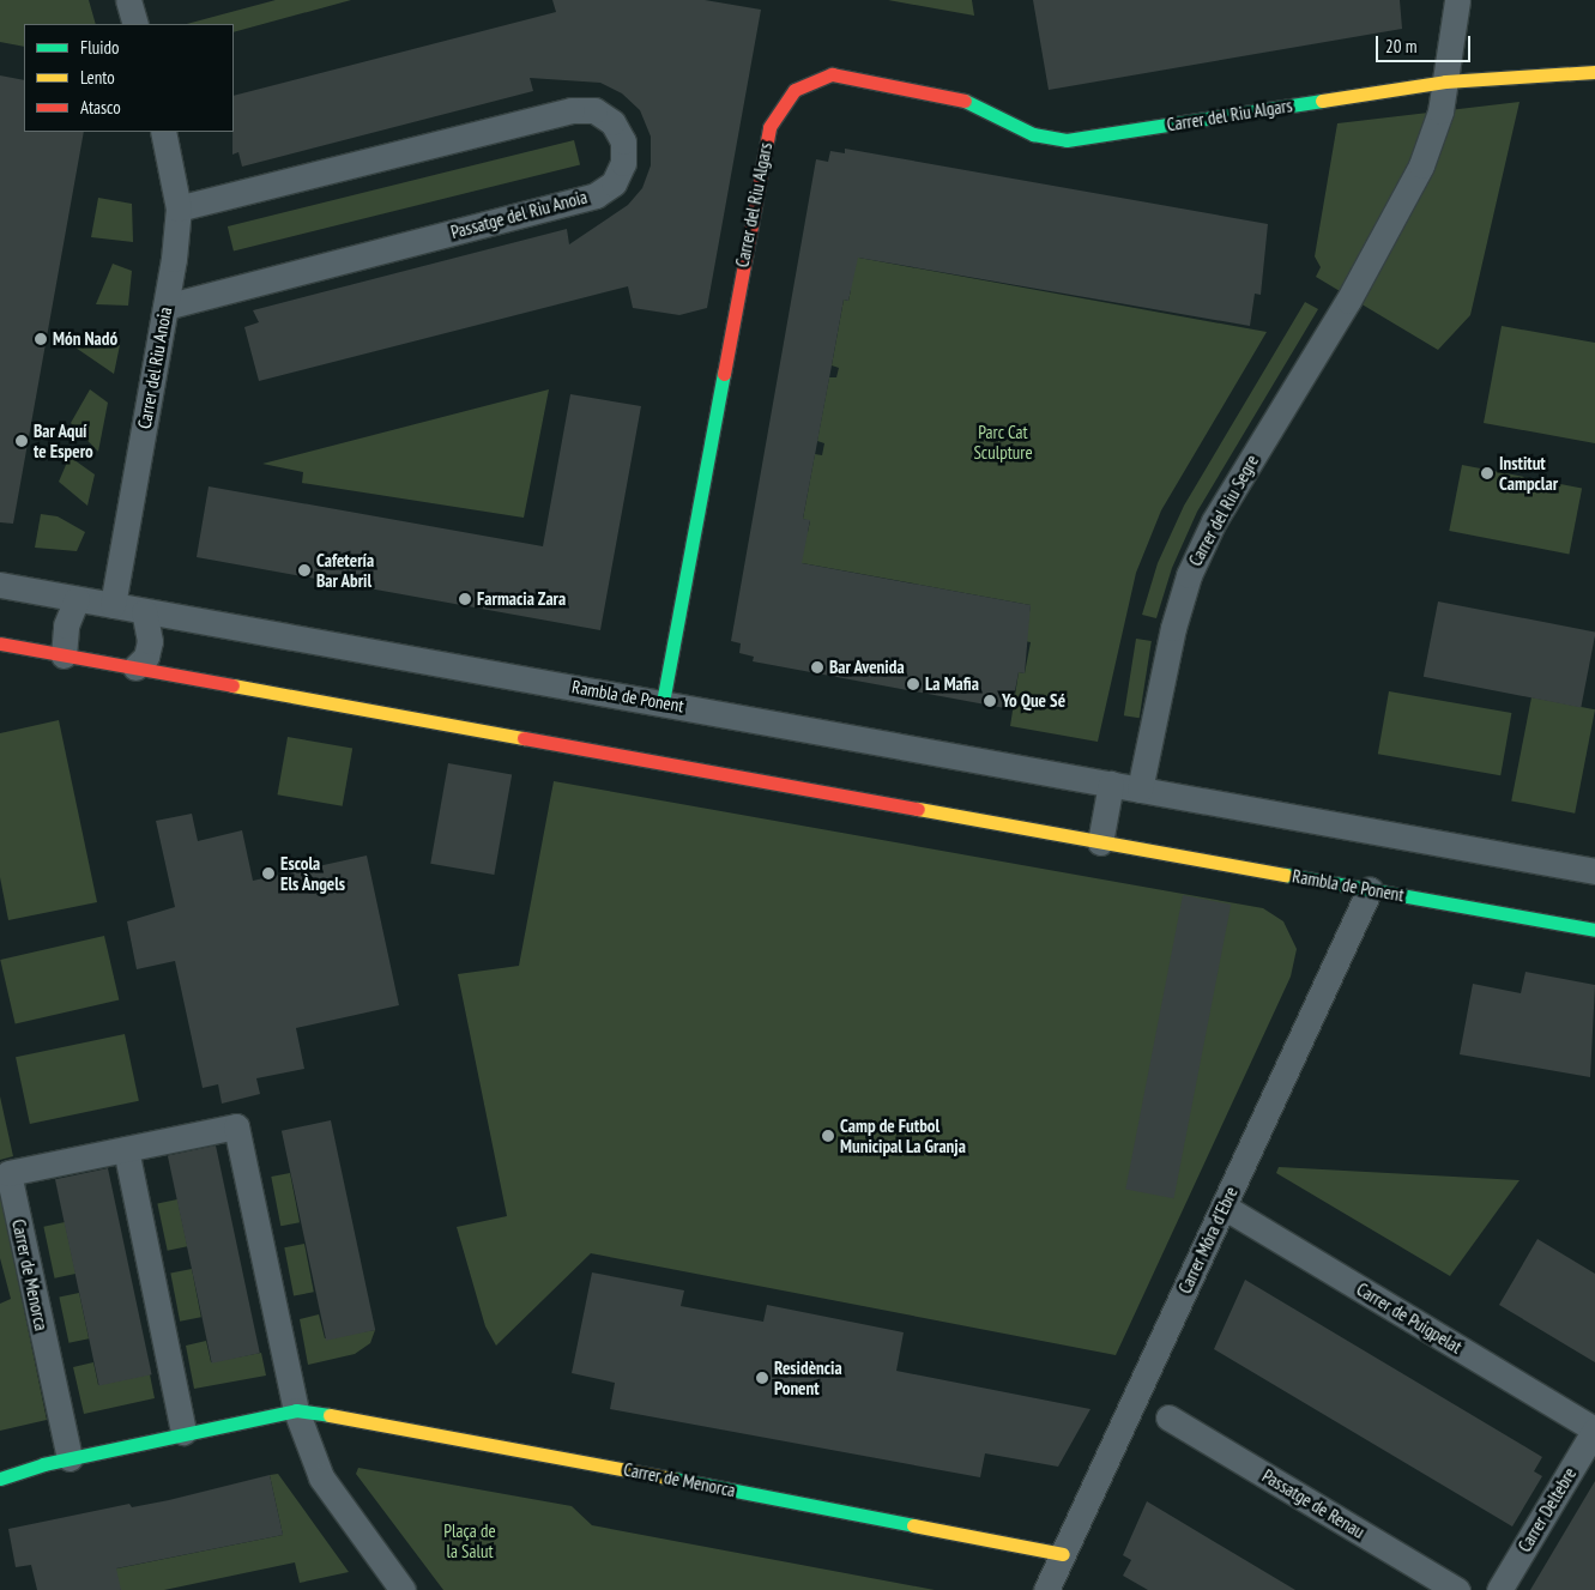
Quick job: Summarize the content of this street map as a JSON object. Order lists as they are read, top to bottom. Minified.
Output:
{"streets":{"street":["Carrer del Riu Algars","Passatge del Riu Anoia","Carrer del Riu Anoia","Carrer del Riu Segre","Rambla de Ponent","Carrer Móra d'Ebre","Carrer de Menorca","Carrer de Puigpelat","Passatge de Renau","Carrer Deltebre"]},"crossings":[["Carrer del Riu Algars","Carrer del Riu Segre"],["Carrer del Riu Algars","Rambla de Ponent"],["Passatge del Riu Anoia","Carrer del Riu Anoia"],["Carrer del Riu Anoia","Rambla de Ponent"],["Carrer del Riu Segre","Rambla de Ponent"],["Rambla de Ponent","Carrer Móra d'Ebre"],["Carrer Móra d'Ebre","Carrer de Menorca"],["Carrer Móra d'Ebre","Carrer de Puigpelat"],["Carrer de Puigpelat","Carrer Deltebre"]],"parks":["Parc Cat Sculpture","Plaça de la Salut"],"places":["Món Nadó","Bar Aquí te Espero","Institut Campclar","Cafetería Bar Abril","Farmacia Zara","Bar Avenida","La Mafia","Yo Que Sé","Escola Els Àngels","Camp de Futbol Municipal La Granja","Residència Ponent"],"legend":["Fluido","Lento","Atasco"],"scale_bar":"20 m"}
